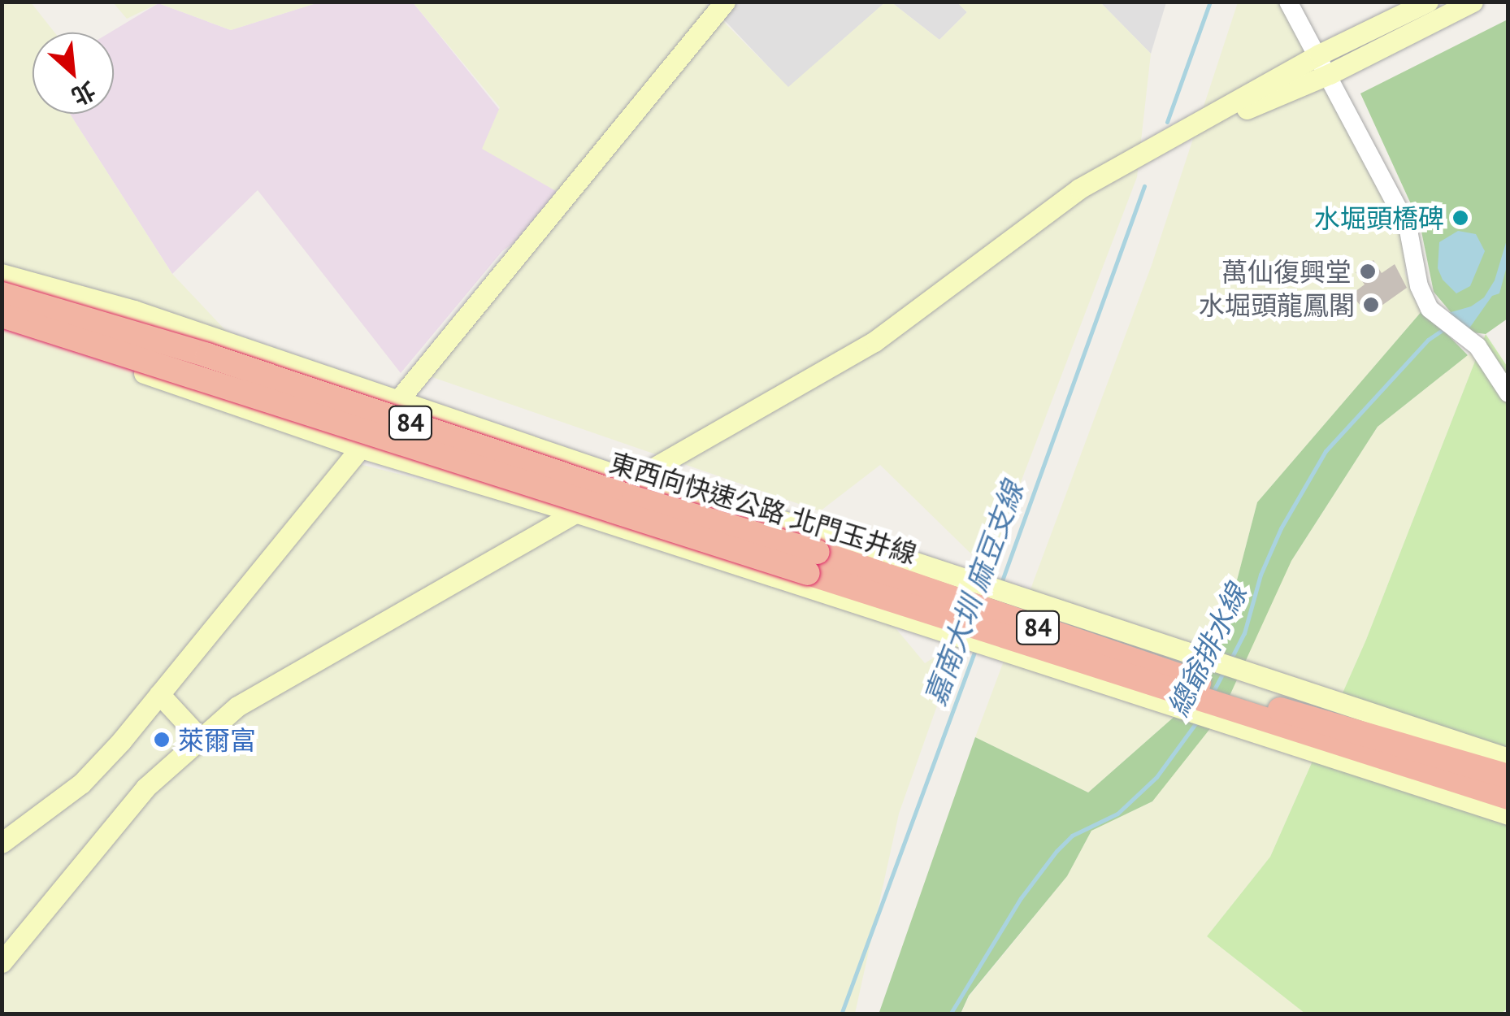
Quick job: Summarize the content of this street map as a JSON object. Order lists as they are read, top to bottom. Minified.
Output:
{"streets":{"highway":["84","東西向快速公路 北門玉井線"]},"water":["嘉南大圳 麻豆支線","總爺排水線"],"places":["水堀頭橋碑","萬仙復興堂","水堀頭龍鳳閣","萊爾富"],"north":"bottom right"}
